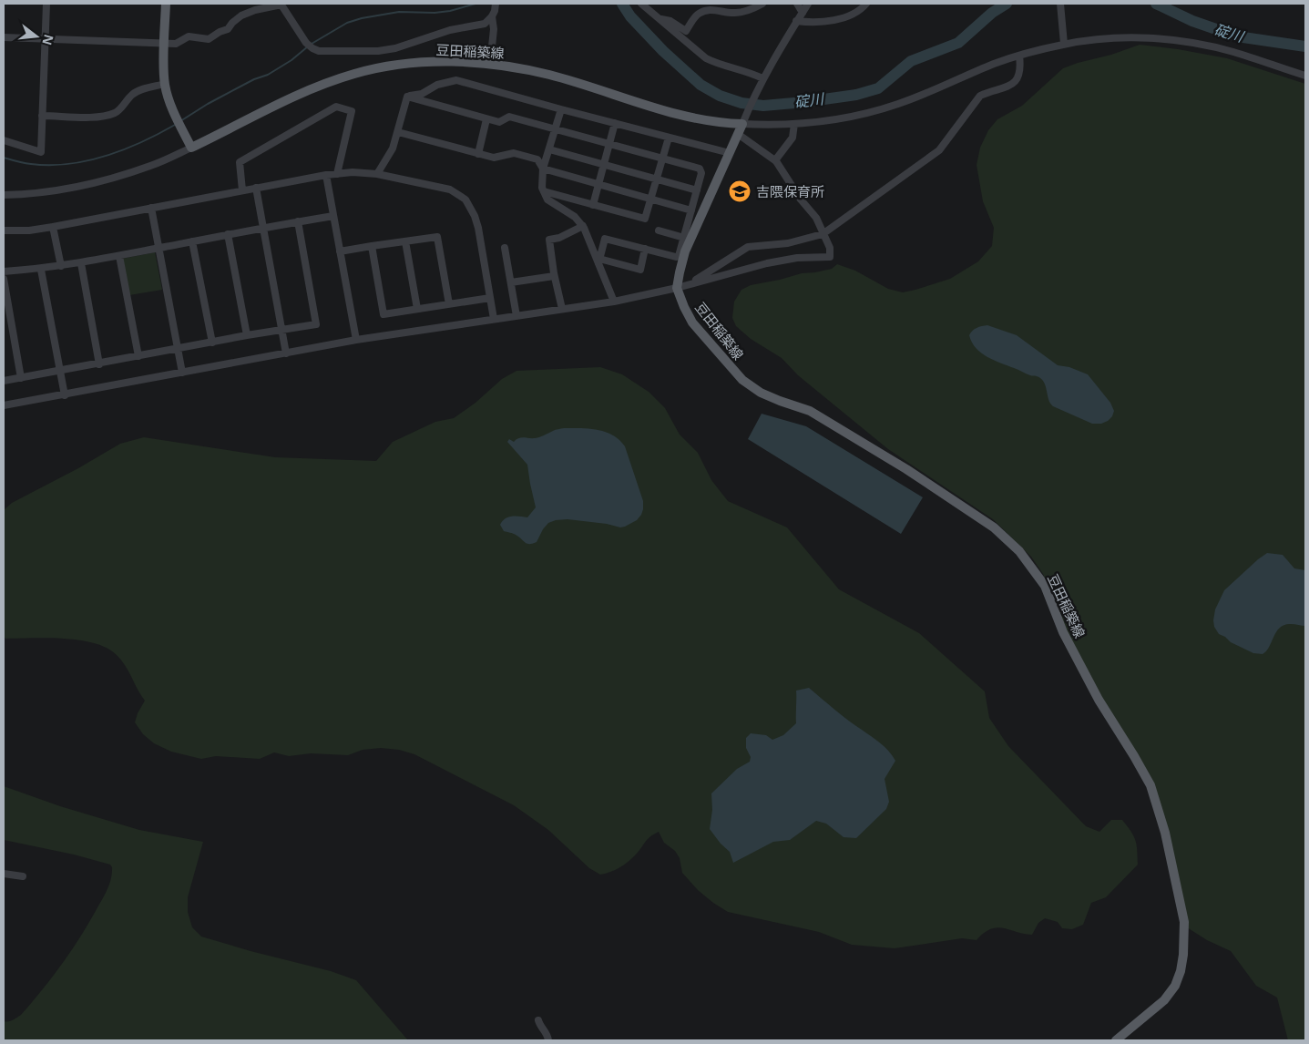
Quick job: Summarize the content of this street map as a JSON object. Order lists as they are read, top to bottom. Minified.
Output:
{"streets":{"main road":["豆田稲築線"]},"water":["碇川"],"places":{"school or university":["吉隈保育所"]},"north":"right"}
